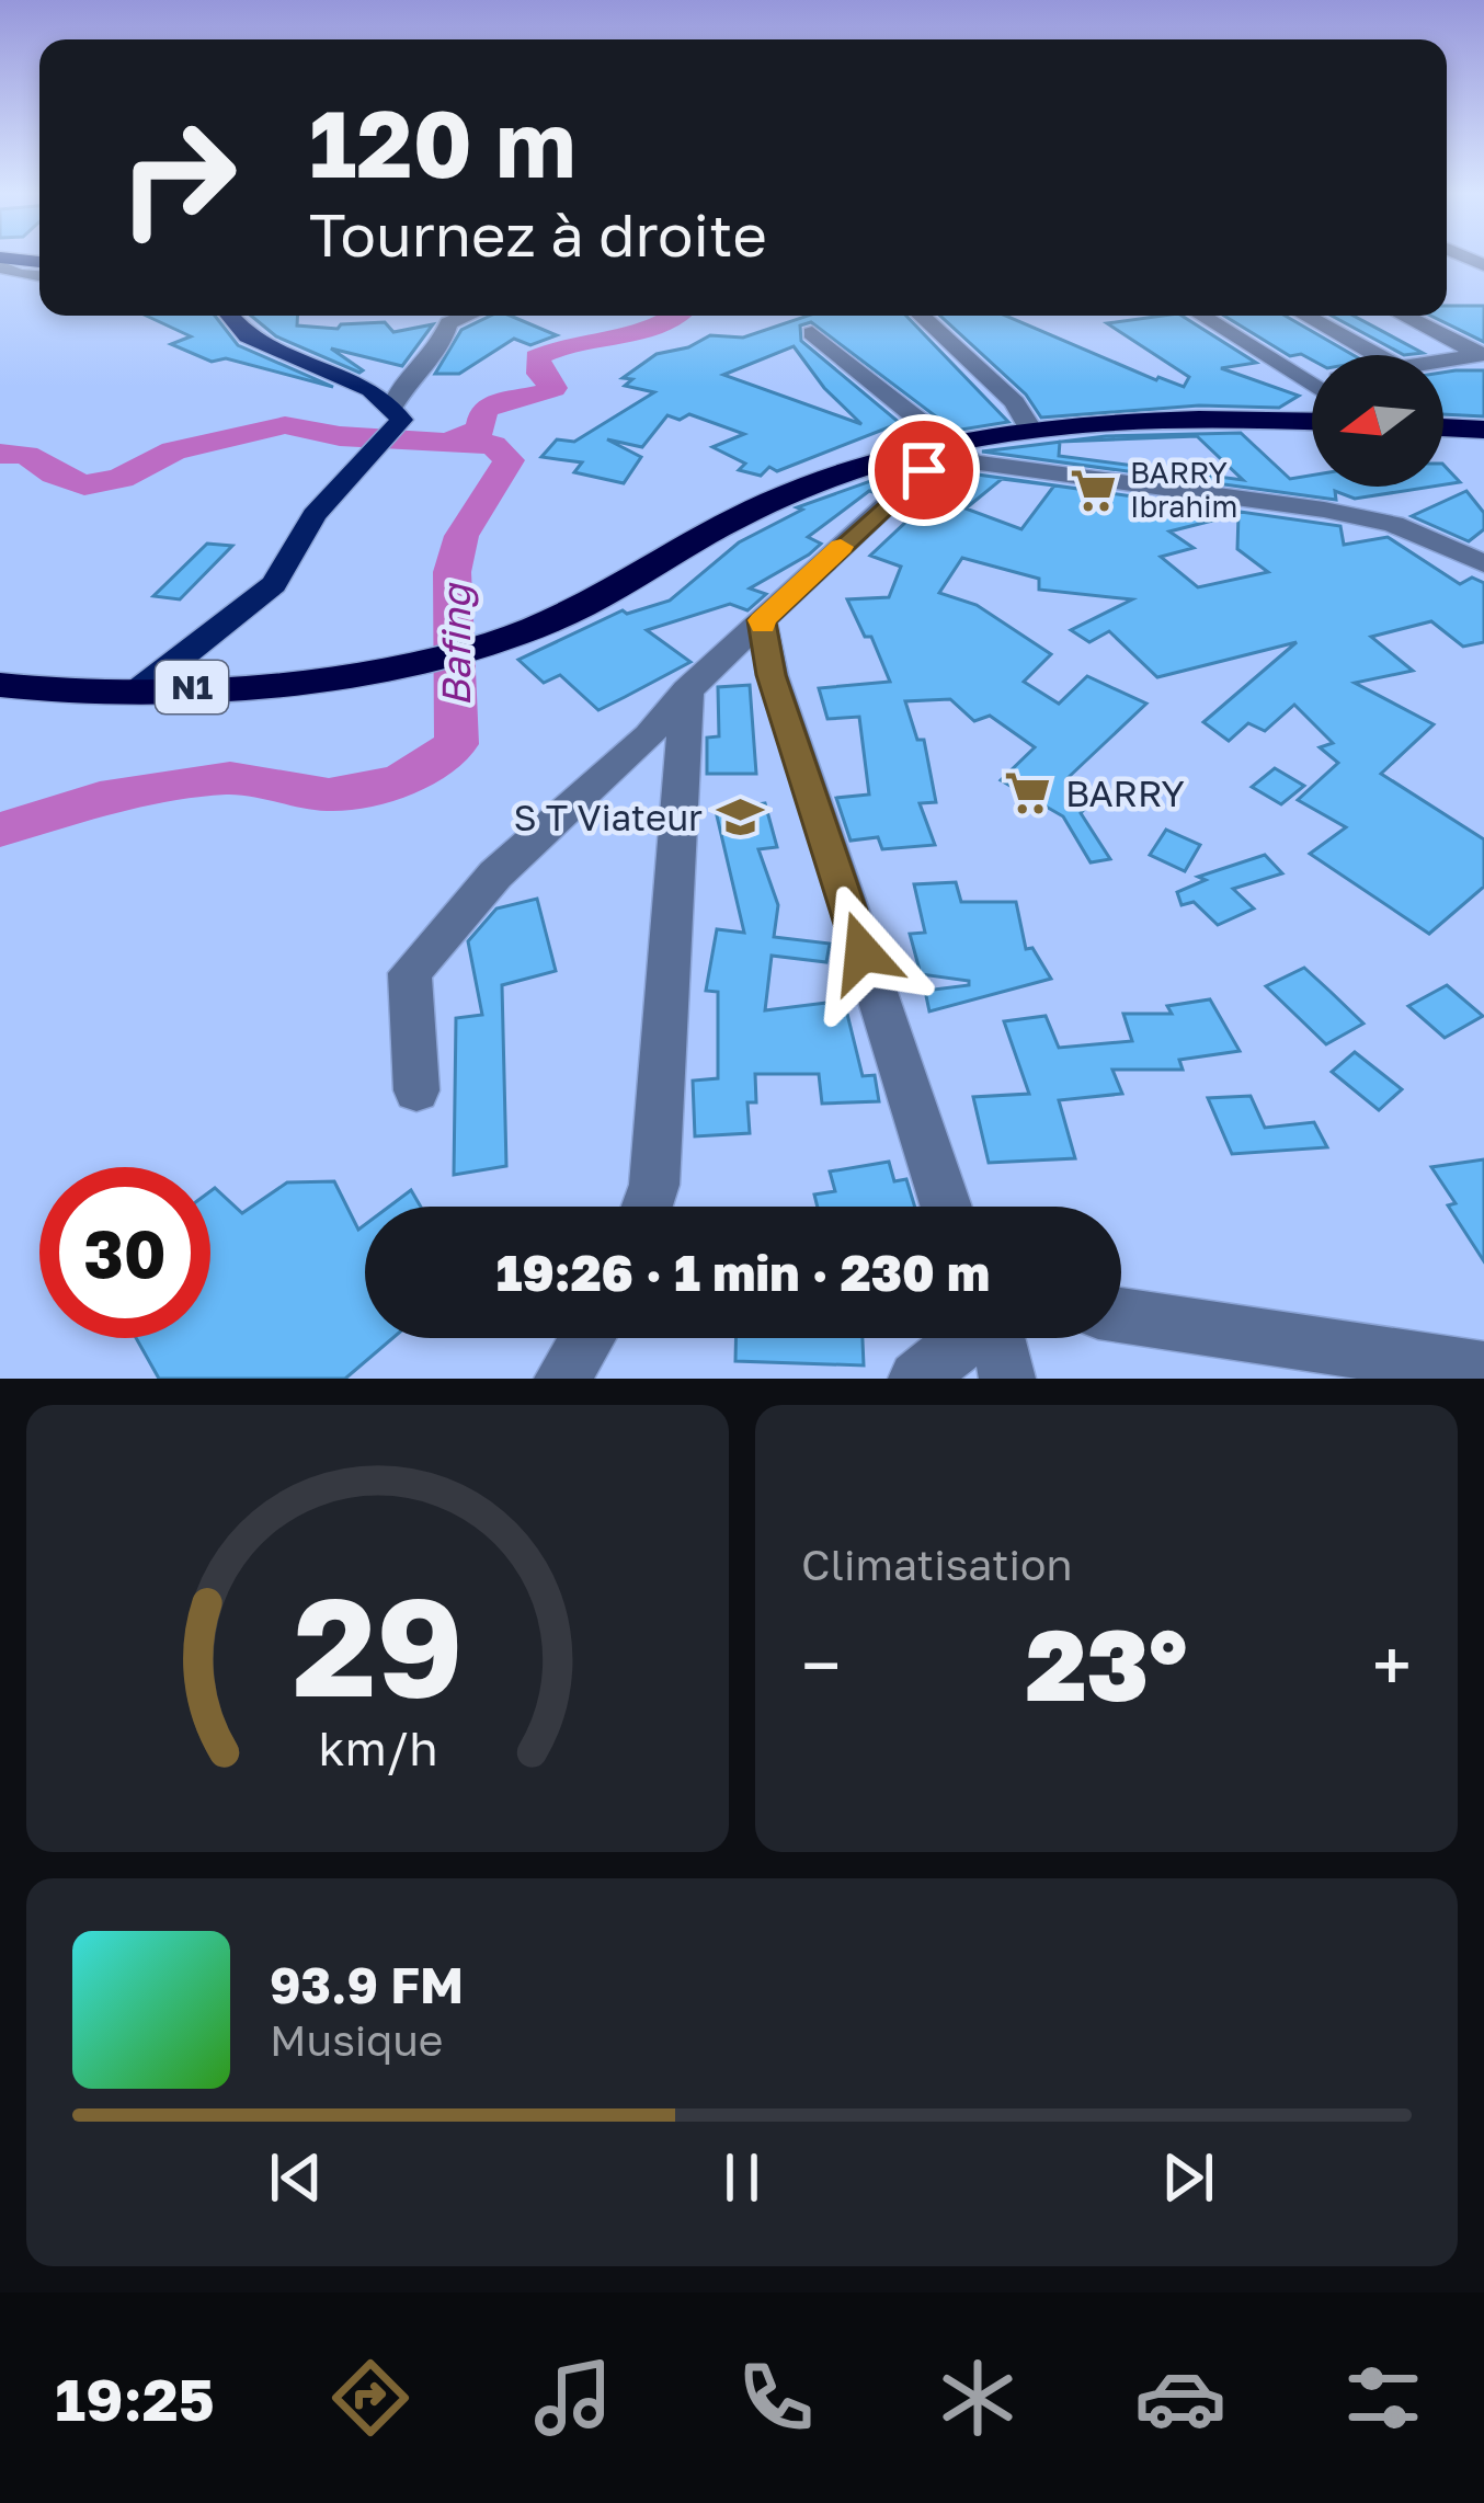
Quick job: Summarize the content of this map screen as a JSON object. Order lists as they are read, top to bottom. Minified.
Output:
{"streets":{"highway":["N1"]},"water":["Bafing"],"places":{"supermarket":["BARRY Ibrahim","BARRY"],"school or university":["S T Viateur"]},"north":"left","page":{"turn":["120 m","Tournez à droite"],"limit":"30","trip":"19:26 · 1 min · 230 m","tile":"Climatisation","heat":["−","23°","+"],"song":["93.9 FM","Musique"],"tabs":"19:25","gauge":["29","km/h"]}}
